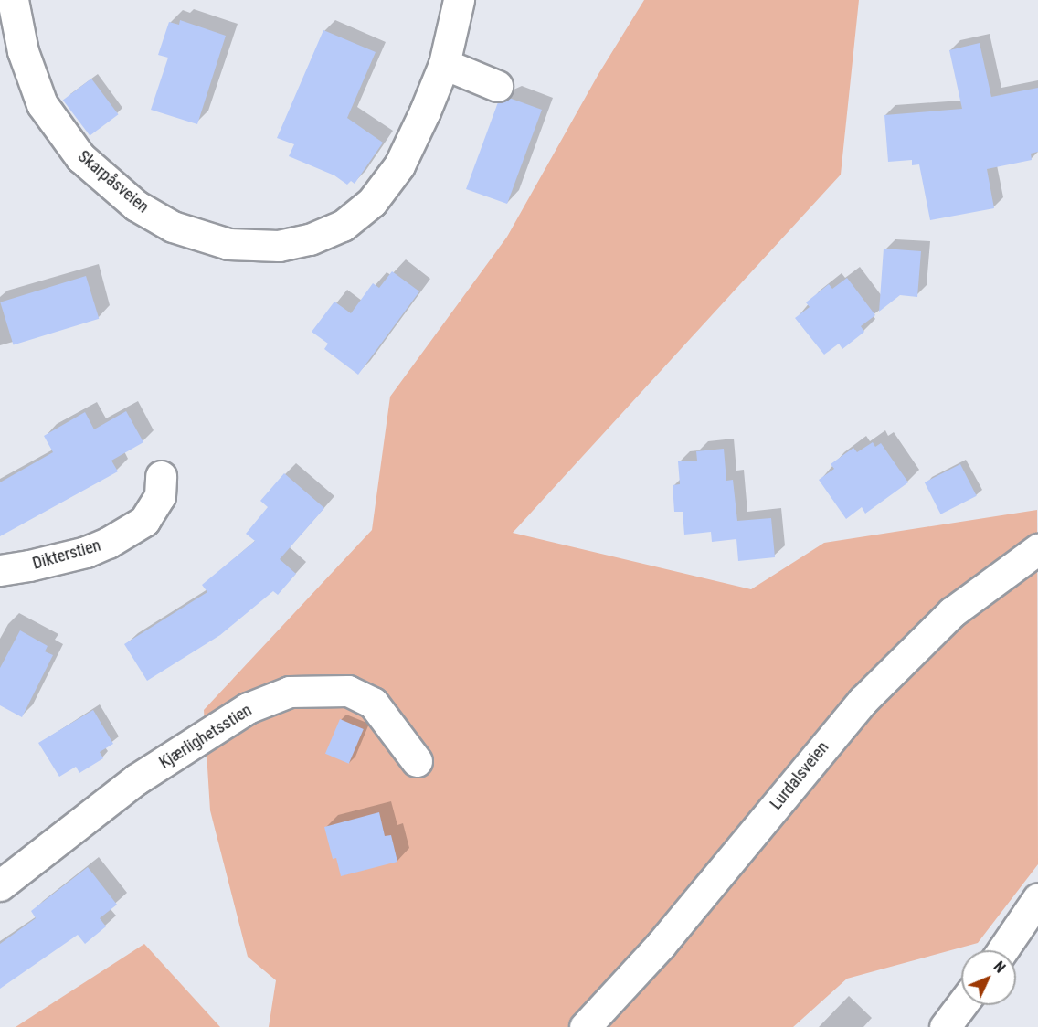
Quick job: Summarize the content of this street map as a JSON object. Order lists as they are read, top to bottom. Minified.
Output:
{"streets":{"street":["Skarpåsveien","Dikterstien","Kjærlighetsstien","Lurdalsveien"]},"north":"top right"}
